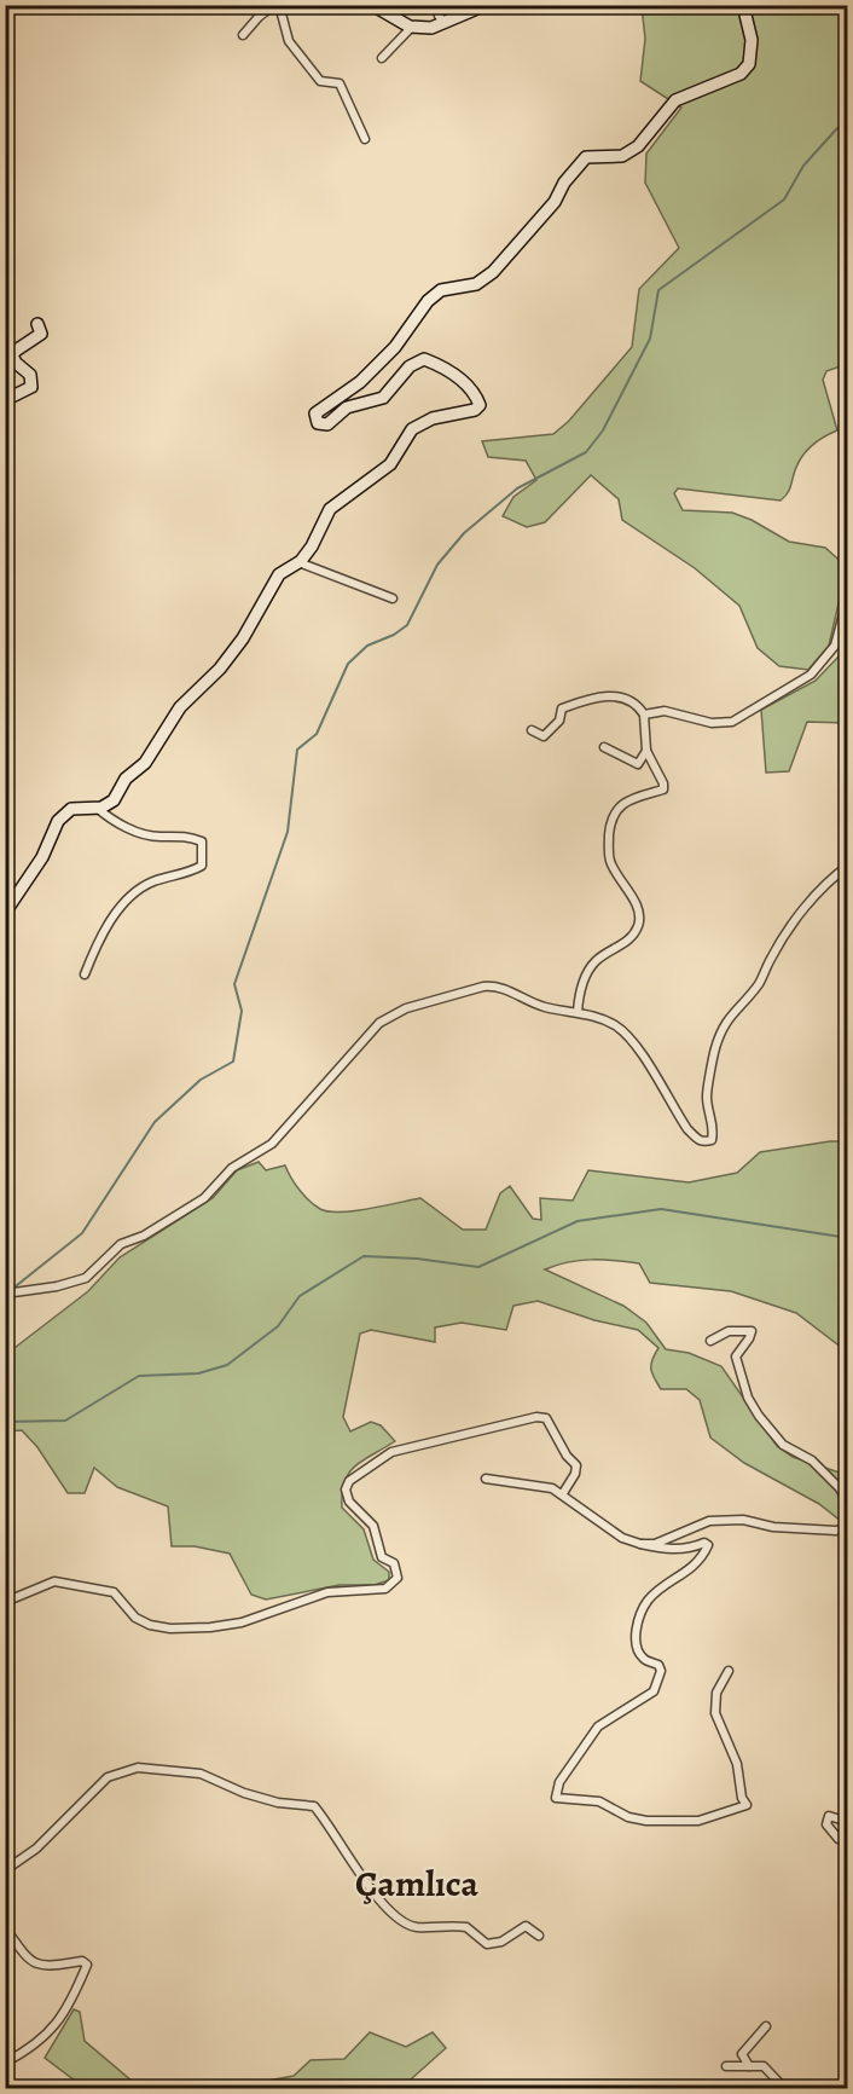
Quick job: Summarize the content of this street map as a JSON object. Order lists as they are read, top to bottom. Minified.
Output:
{"districts":["Çamlıca"]}
